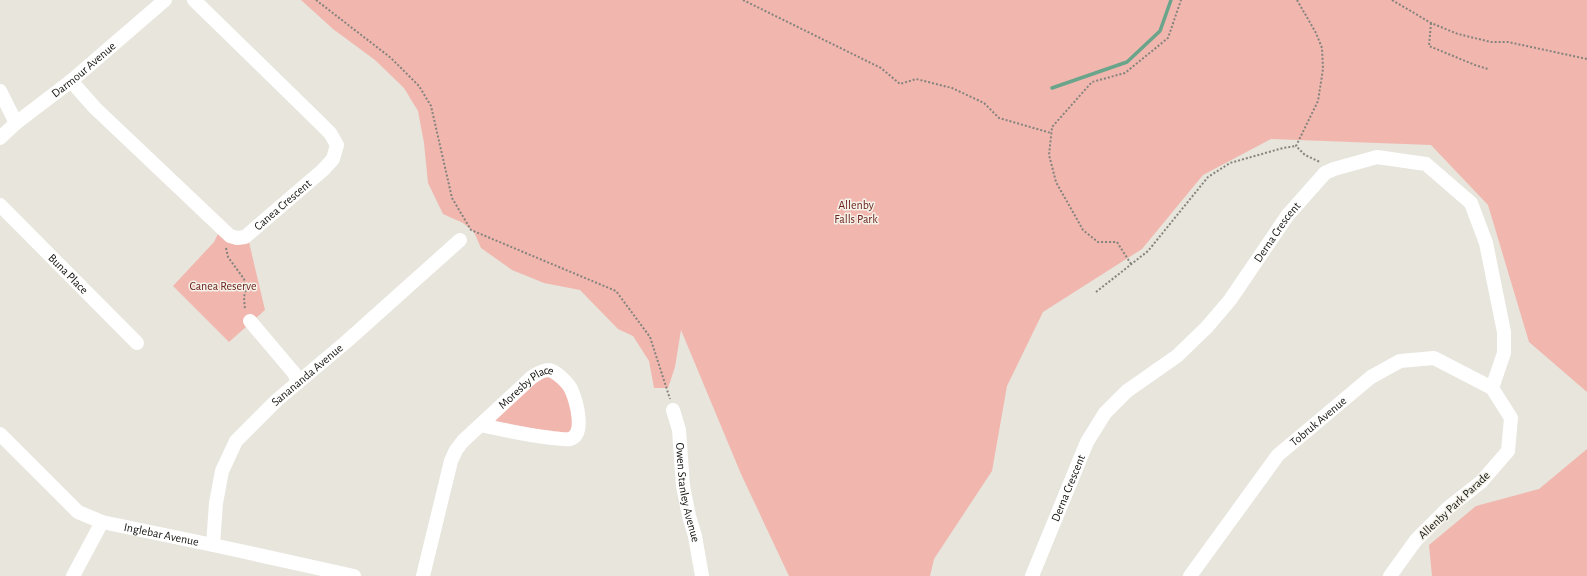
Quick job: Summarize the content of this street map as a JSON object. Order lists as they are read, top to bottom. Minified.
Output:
{"streets":{"street":["Darmour Avenue","Canea Crescent","Derna Crescent","Buna Place","Sanananda Avenue","Moresby Place","Tobruk Avenue","Owen Stanley Avenue","Allenby Park Parade","Inglebar Avenue"]},"crossings":[["Darmour Avenue","Canea Crescent"],["Derna Crescent","Tobruk Avenue"],["Derna Crescent","Allenby Park Parade"],["Sanananda Avenue","Inglebar Avenue"],["Tobruk Avenue","Allenby Park Parade"]],"parks":["Allenby Falls Park","Canea Reserve"]}
